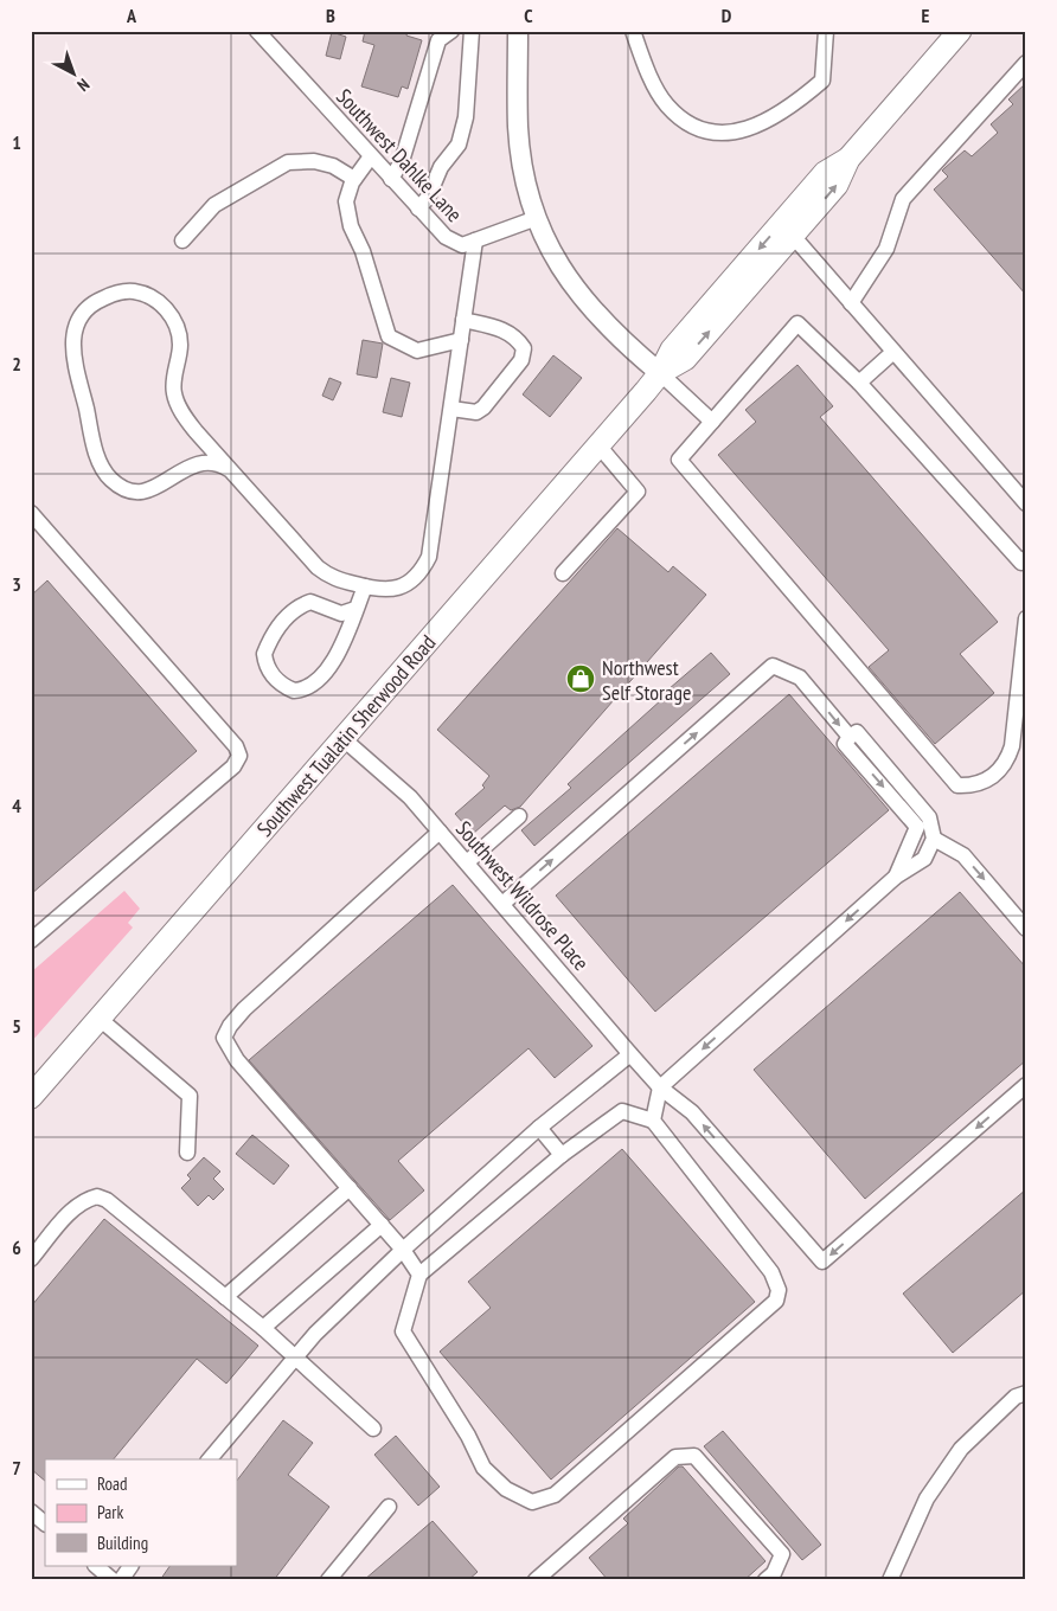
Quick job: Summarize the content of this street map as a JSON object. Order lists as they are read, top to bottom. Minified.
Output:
{"streets":{"highway":["Southwest Tualatin Sherwood Road"],"street":["Southwest Dahlke Lane","Southwest Wildrose Place"]},"crossings":[["Southwest Tualatin Sherwood Road","Southwest Wildrose Place"]],"places":{"shop":["Northwest Self Storage"]},"legend":["Road","Park","Building"],"north":"bottom right","grid":{"columns":["A","B","C","D","E"],"rows":["1","2","3","4","5","6","7"]}}
